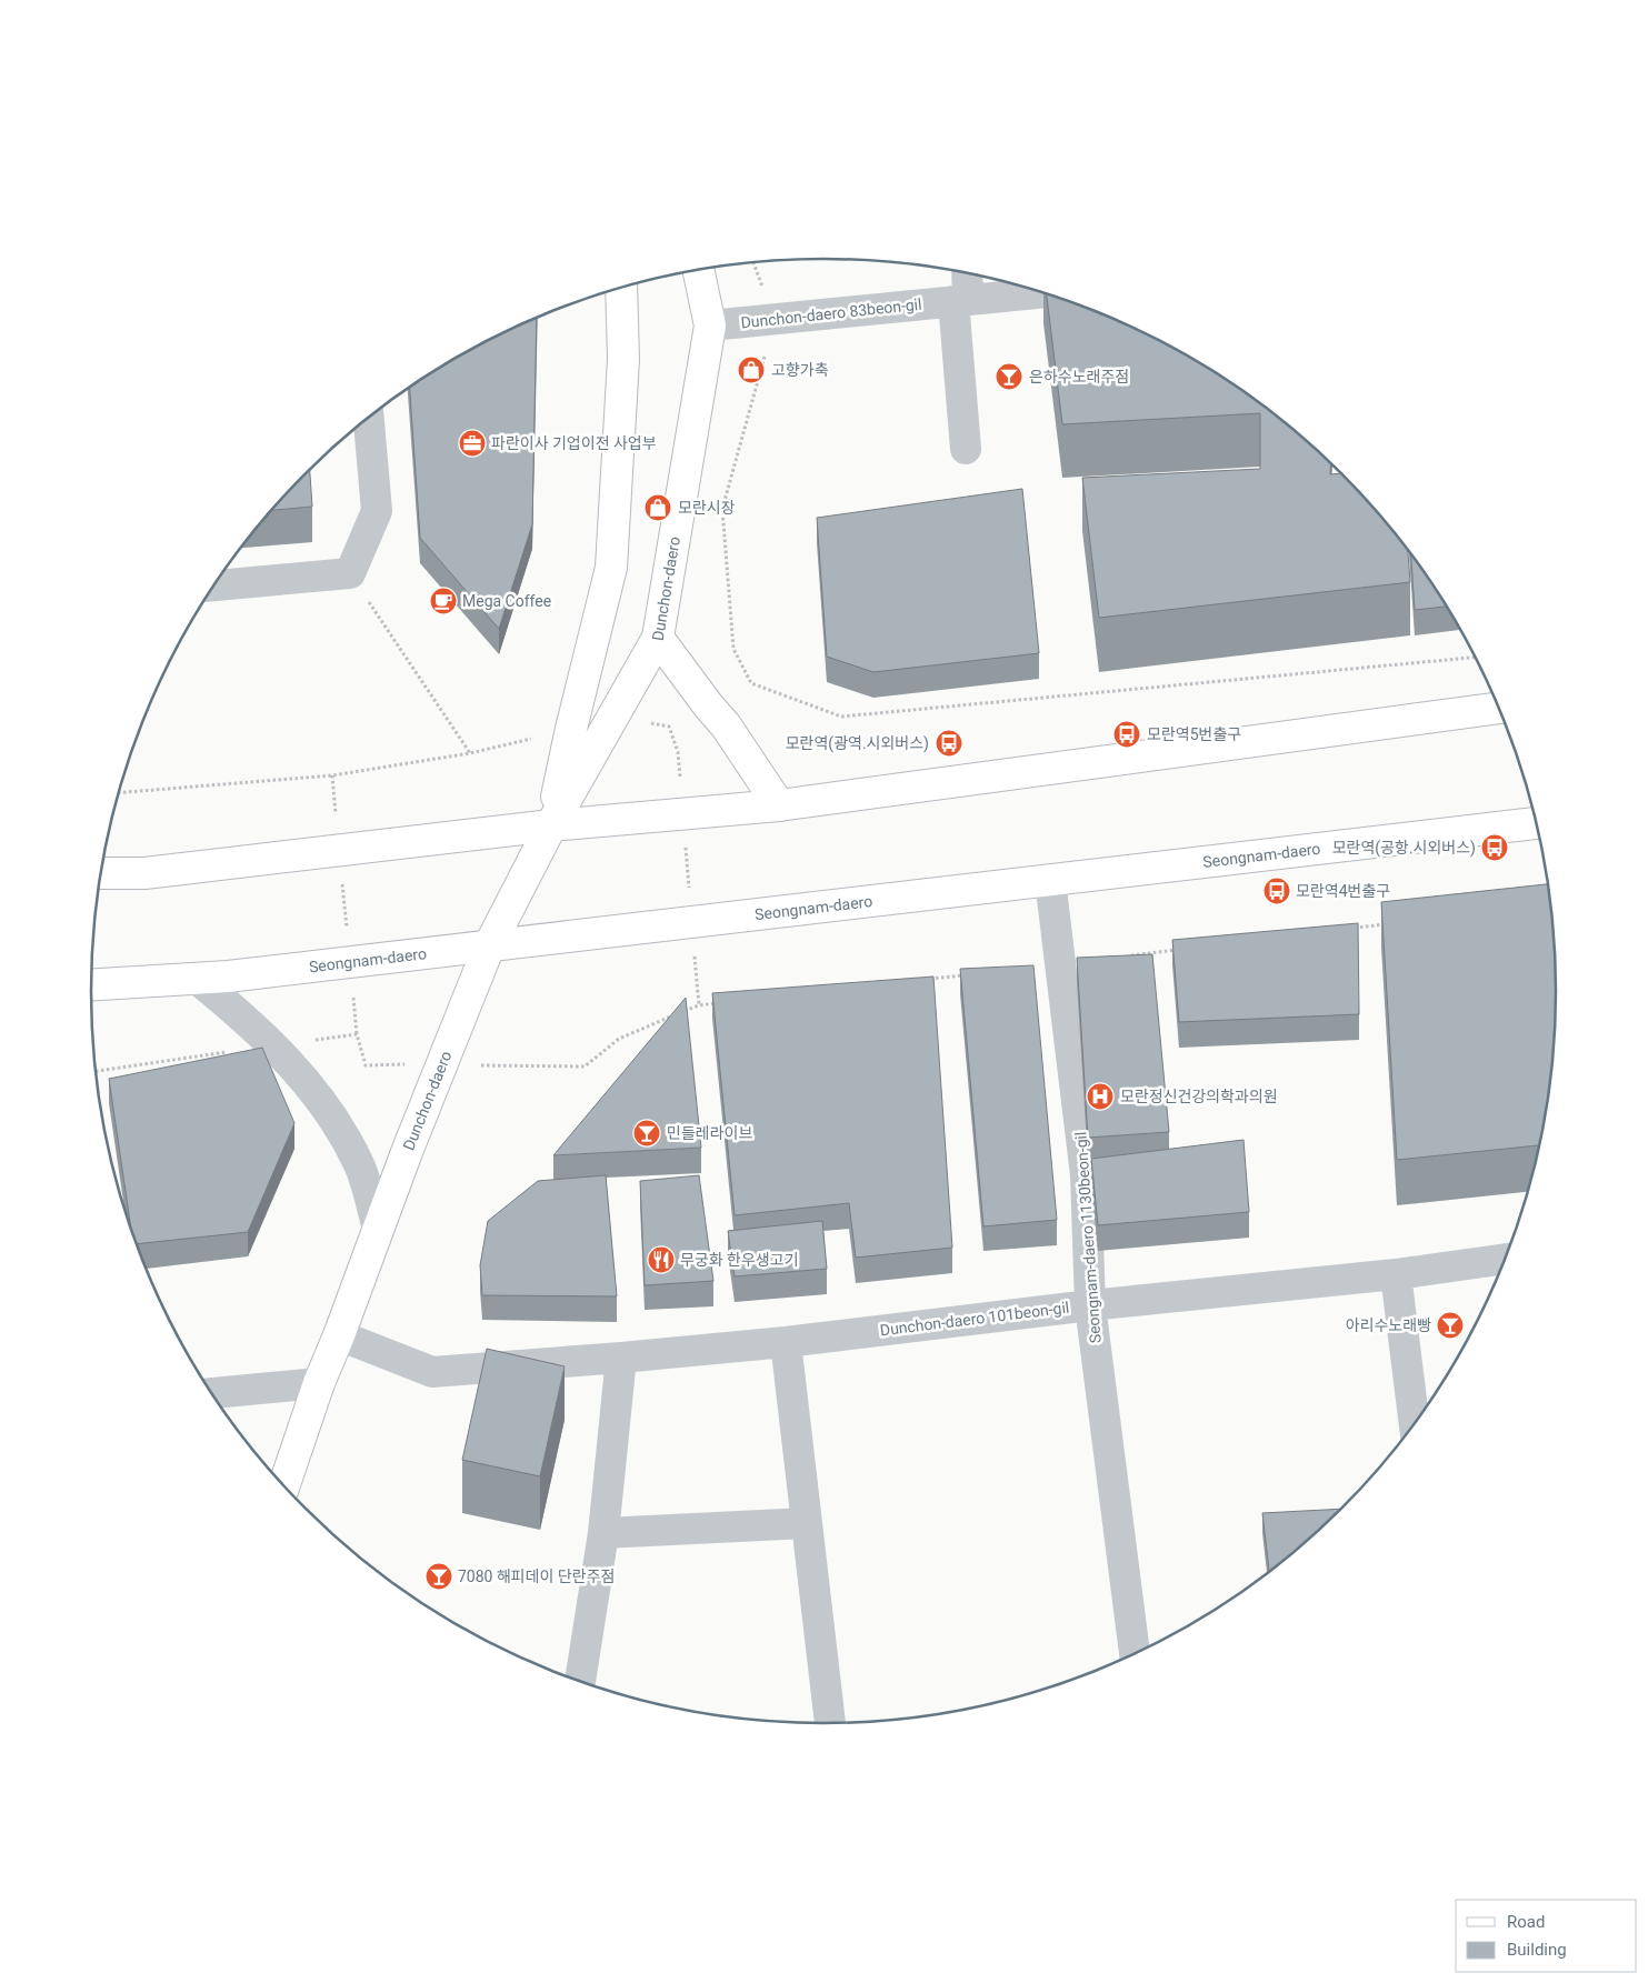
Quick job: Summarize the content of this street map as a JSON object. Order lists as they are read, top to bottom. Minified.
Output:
{"streets":{"main road":["Dunchon-daero","Seongnam-daero"],"street":["Dunchon-daero 83beon-gil","Seongnam-daero 1130beon-gil","Dunchon-daero 101beon-gil"]},"crossings":[["Dunchon-daero 83beon-gil","Dunchon-daero"],["Dunchon-daero","Seongnam-daero"],["Dunchon-daero","Dunchon-daero 101beon-gil"],["Seongnam-daero","Seongnam-daero 1130beon-gil"],["Seongnam-daero 1130beon-gil","Dunchon-daero 101beon-gil"]],"places":{"shop":["고향가축","모란시장"],"bar":["은하수노래주점","민들레라이브","아리수노래빵","7080 해피데이 단란주점"],"office":["파란이사 기업이전 사업부"],"cafe":["Mega Coffee"],"bus stop":["모란역5번출구","모란역(광역.시외버스)","모란역(공항.시외버스)","모란역4번출구"],"hospital":["모란정신건강의학과의원"],"restaurant":["무궁화 한우생고기"]},"legend":["Road","Building"]}
